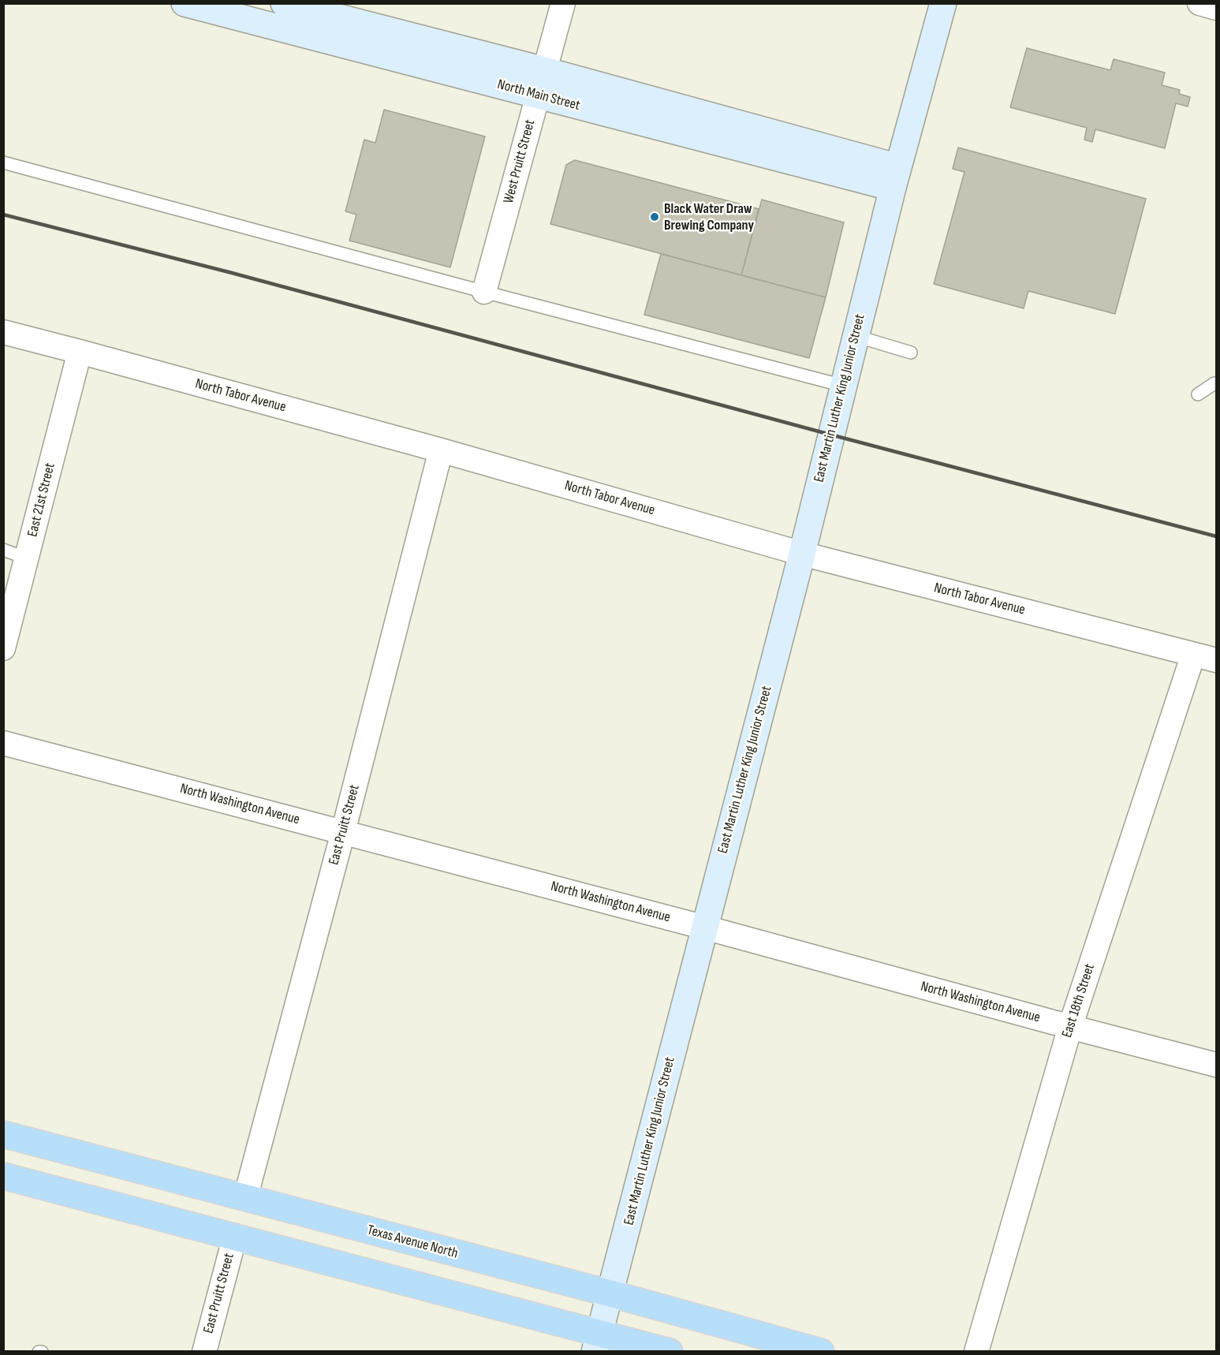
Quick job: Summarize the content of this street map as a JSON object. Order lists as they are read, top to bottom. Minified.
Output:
{"streets":{"main road":["Texas Avenue North"],"street":["North Main Street","West Pruitt Street","North Tabor Avenue","East Martin Luther King Junior Street","East 21st Street","North Washington Avenue","East Pruitt Street","East 18th Street"]},"crossings":[["North Main Street","West Pruitt Street"],["North Main Street","East Martin Luther King Junior Street"],["North Tabor Avenue","East Martin Luther King Junior Street"],["North Tabor Avenue","East 21st Street"],["North Tabor Avenue","East Pruitt Street"],["North Tabor Avenue","East 18th Street"],["East Martin Luther King Junior Street","North Washington Avenue"],["East Martin Luther King Junior Street","Texas Avenue North"],["North Washington Avenue","East Pruitt Street"],["North Washington Avenue","East 18th Street"],["East Pruitt Street","Texas Avenue North"]],"places":["Black Water Draw Brewing Company"]}
